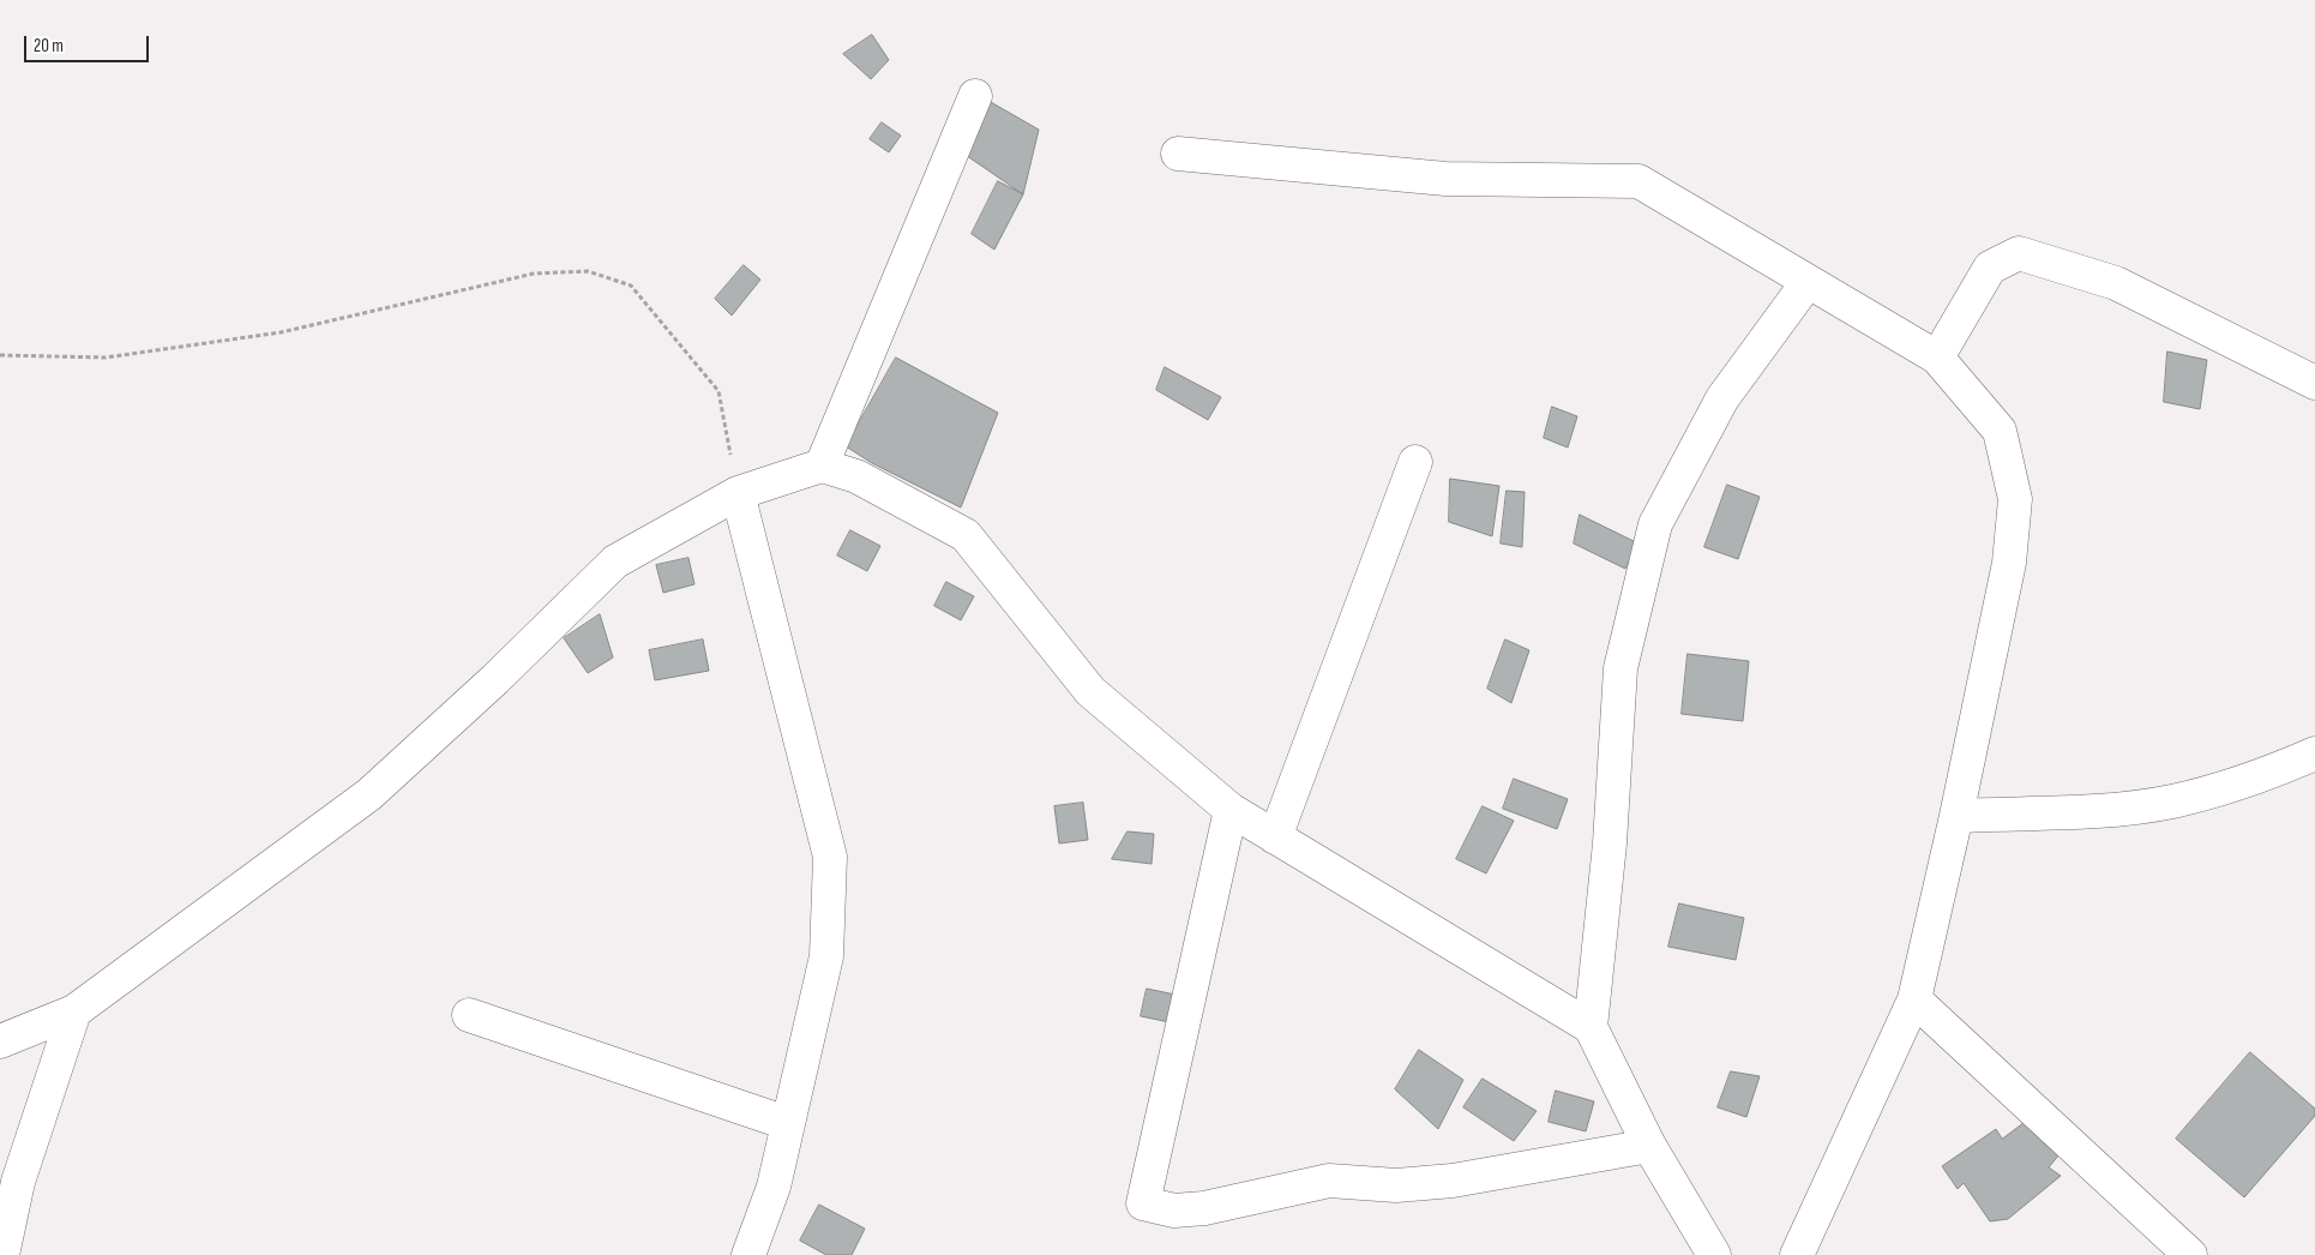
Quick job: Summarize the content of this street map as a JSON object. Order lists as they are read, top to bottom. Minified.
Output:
{"scale_bar":"20 m"}
